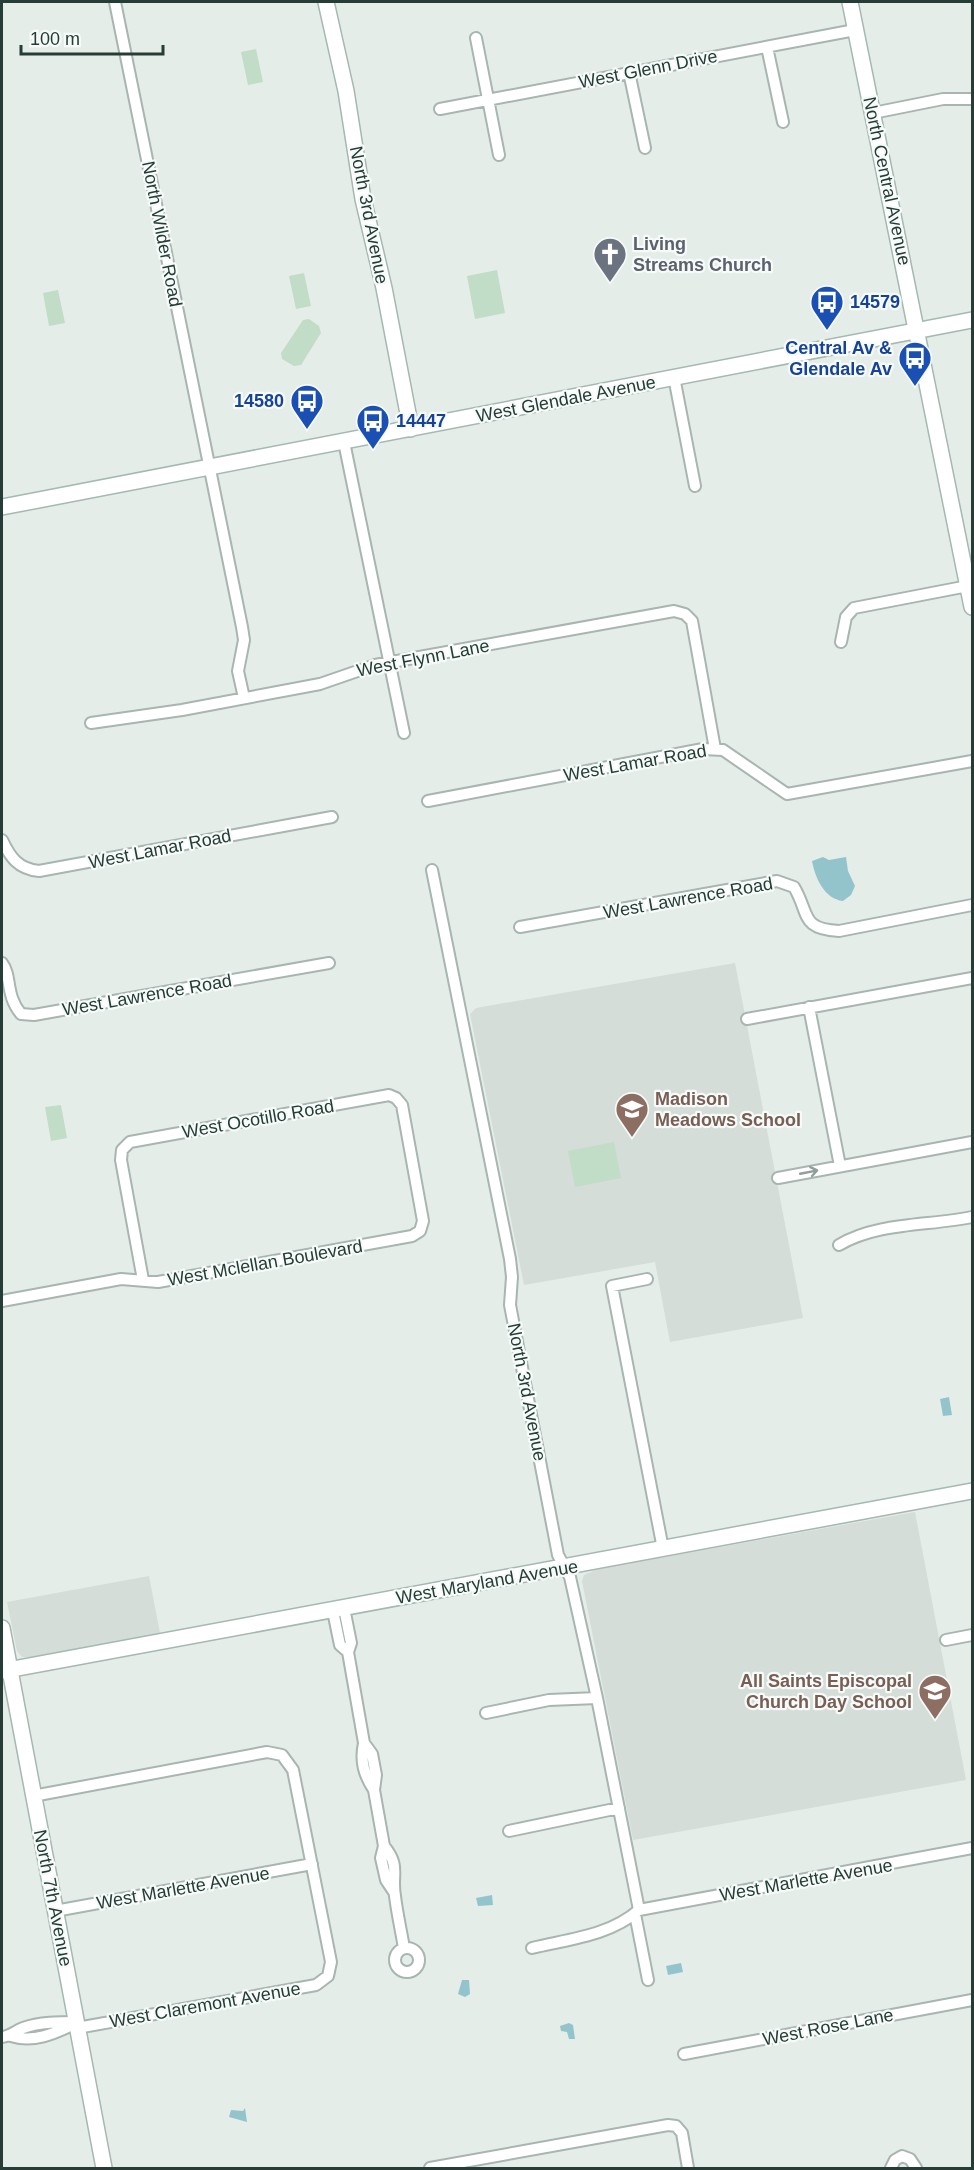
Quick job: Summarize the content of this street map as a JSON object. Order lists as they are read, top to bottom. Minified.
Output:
{"streets":{"main road":["North Central Avenue","North 3rd Avenue","West Glendale Avenue","West Maryland Avenue","North 7th Avenue"],"street":["West Glenn Drive","North Wilder Road","West Flynn Lane","West Lamar Road","West Lawrence Road","West Ocotillo Road","West Mclellan Boulevard","West Marlette Avenue","West Claremont Avenue","West Rose Lane"]},"crossings":[["West Glenn Drive","North Central Avenue"],["North Central Avenue","West Glendale Avenue"],["North 3rd Avenue","West Glendale Avenue"],["North 3rd Avenue","West Maryland Avenue"],["North 3rd Avenue","West Marlette Avenue"],["North Wilder Road","West Glendale Avenue"],["North Wilder Road","West Flynn Lane"],["West Flynn Lane","West Lamar Road"],["West Ocotillo Road","West Mclellan Boulevard"],["West Maryland Avenue","North 7th Avenue"],["West Marlette Avenue","North 7th Avenue"],["West Marlette Avenue","West Claremont Avenue"],["North 7th Avenue","West Claremont Avenue"]],"places":{"church":["Living Streams Church"],"bus stop":["14579","Central Av & Glendale Av","14580","14447"],"school or university":["Madison Meadows School","All Saints Episcopal Church Day School"]},"scale_bar":"100 m"}
